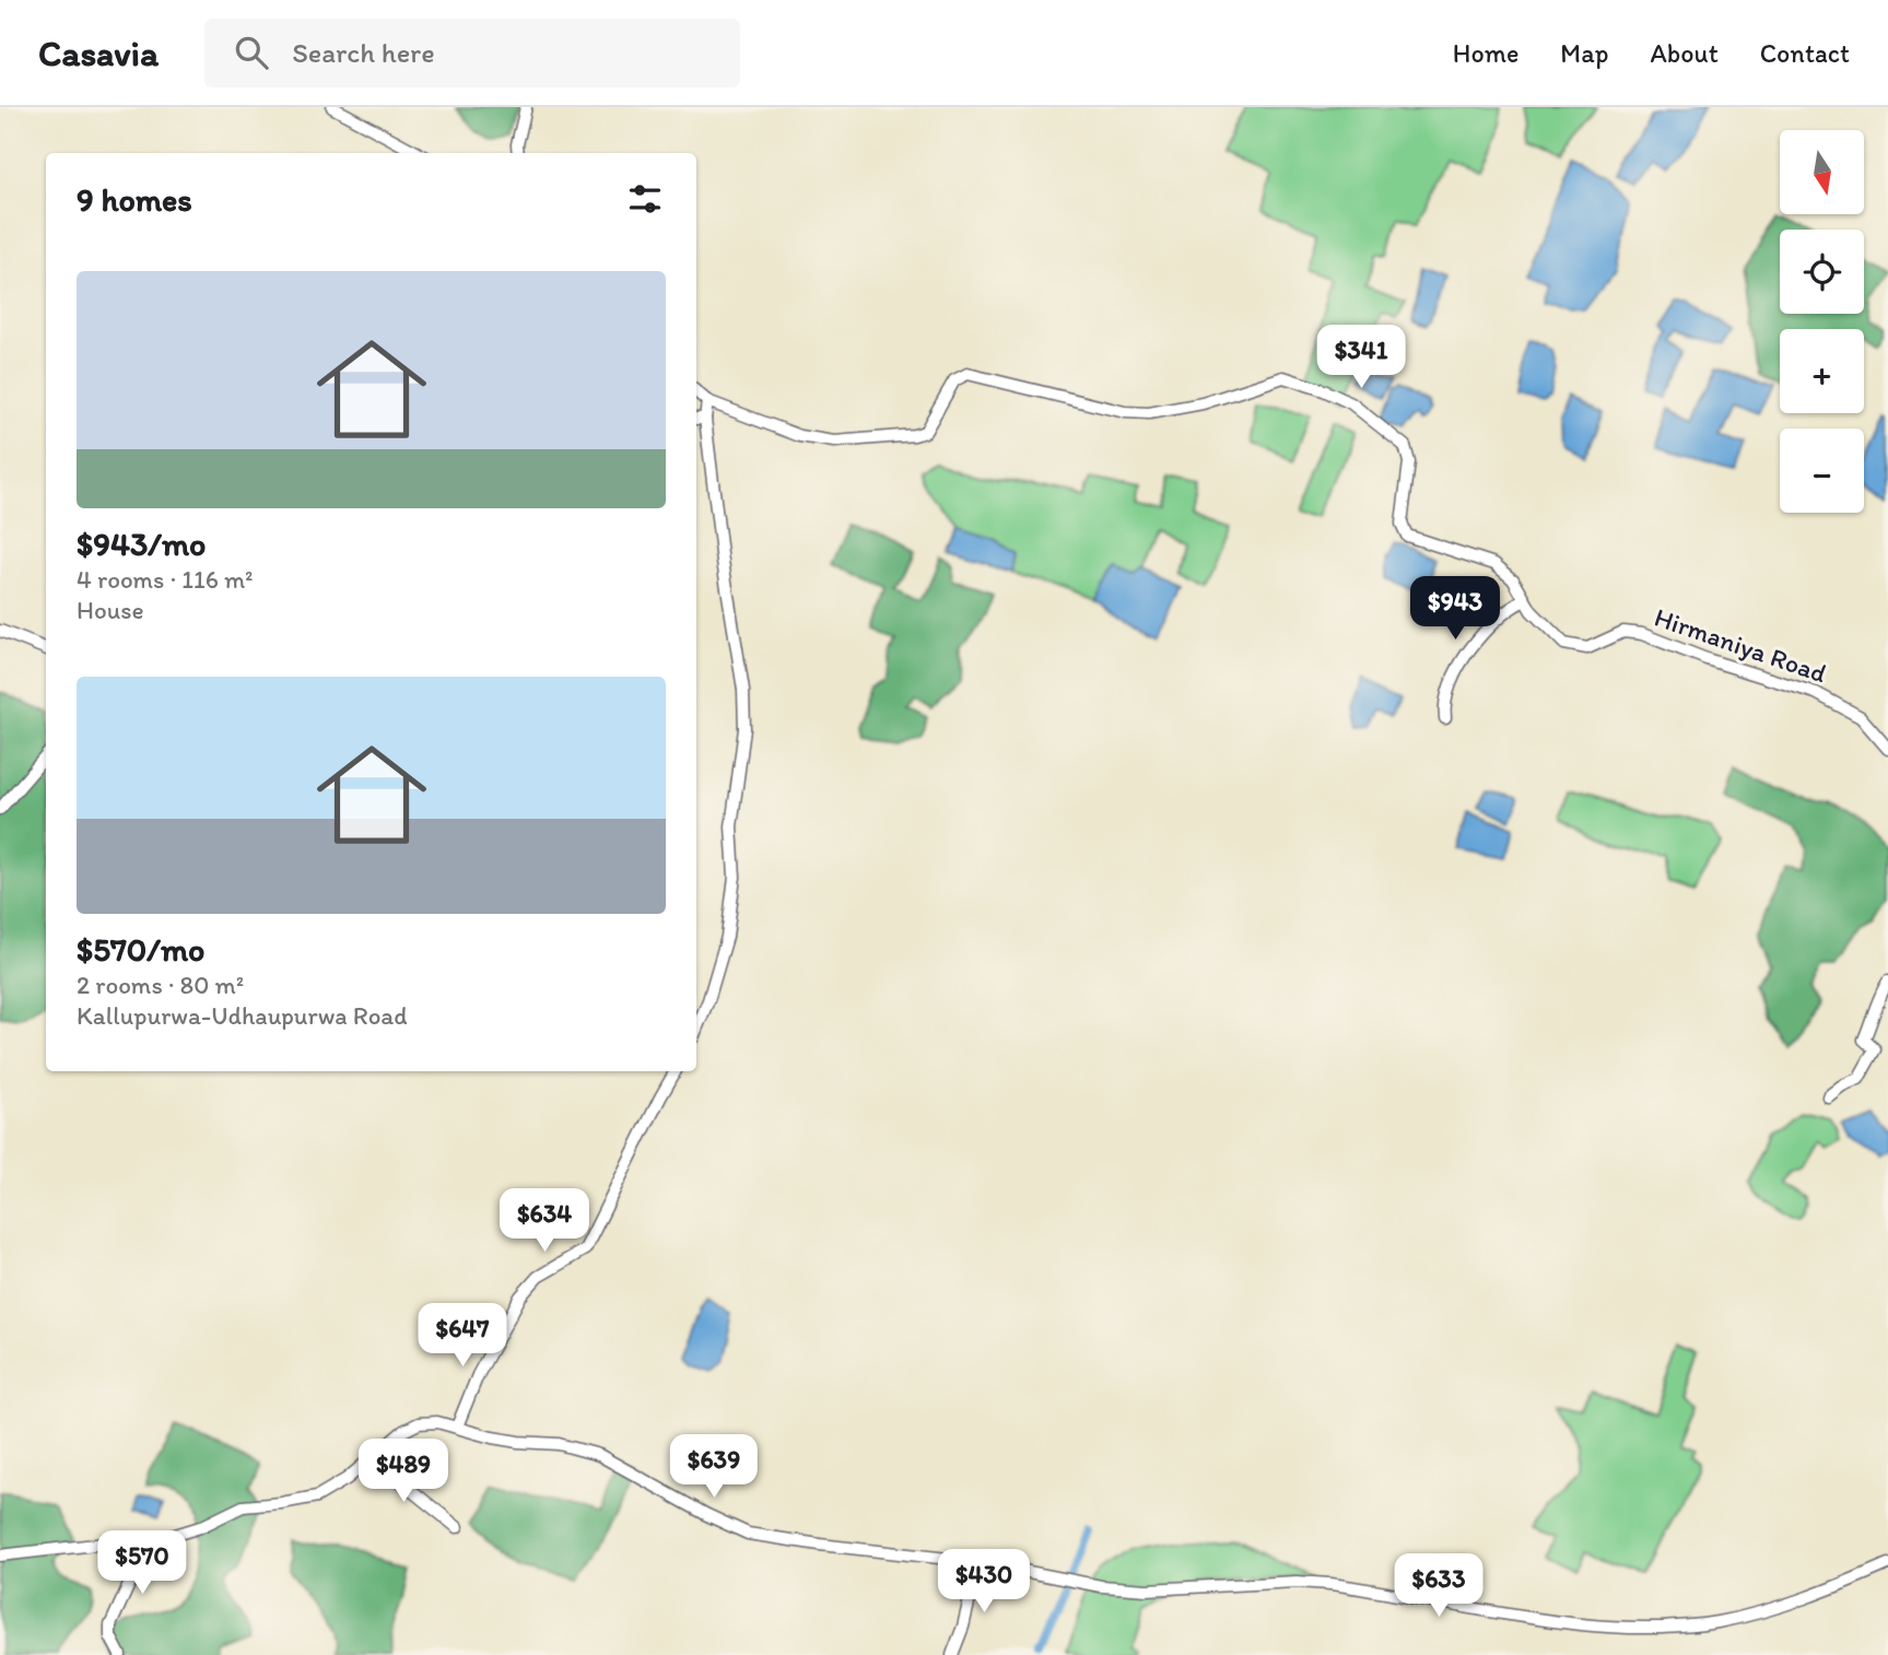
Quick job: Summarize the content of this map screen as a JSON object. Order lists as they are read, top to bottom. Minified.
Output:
{"streets":{"street":["Hirmaniya Road"]},"north":"bottom","page":{"header":"Casavia","search":"Search here","nav":["Home","Map","About","Contact"],"map_buttons":["+","−"],"heading":"9 homes","list":[{"name":"$943/mo","note":"4 rooms · 116 m² · House"},{"name":"$570/mo","note":"2 rooms · 80 m² · Kallupurwa-Udhaupurwa Road"}],"price":["$341","$943","$634","$647","$639","$489","$570","$430","$633"]}}
